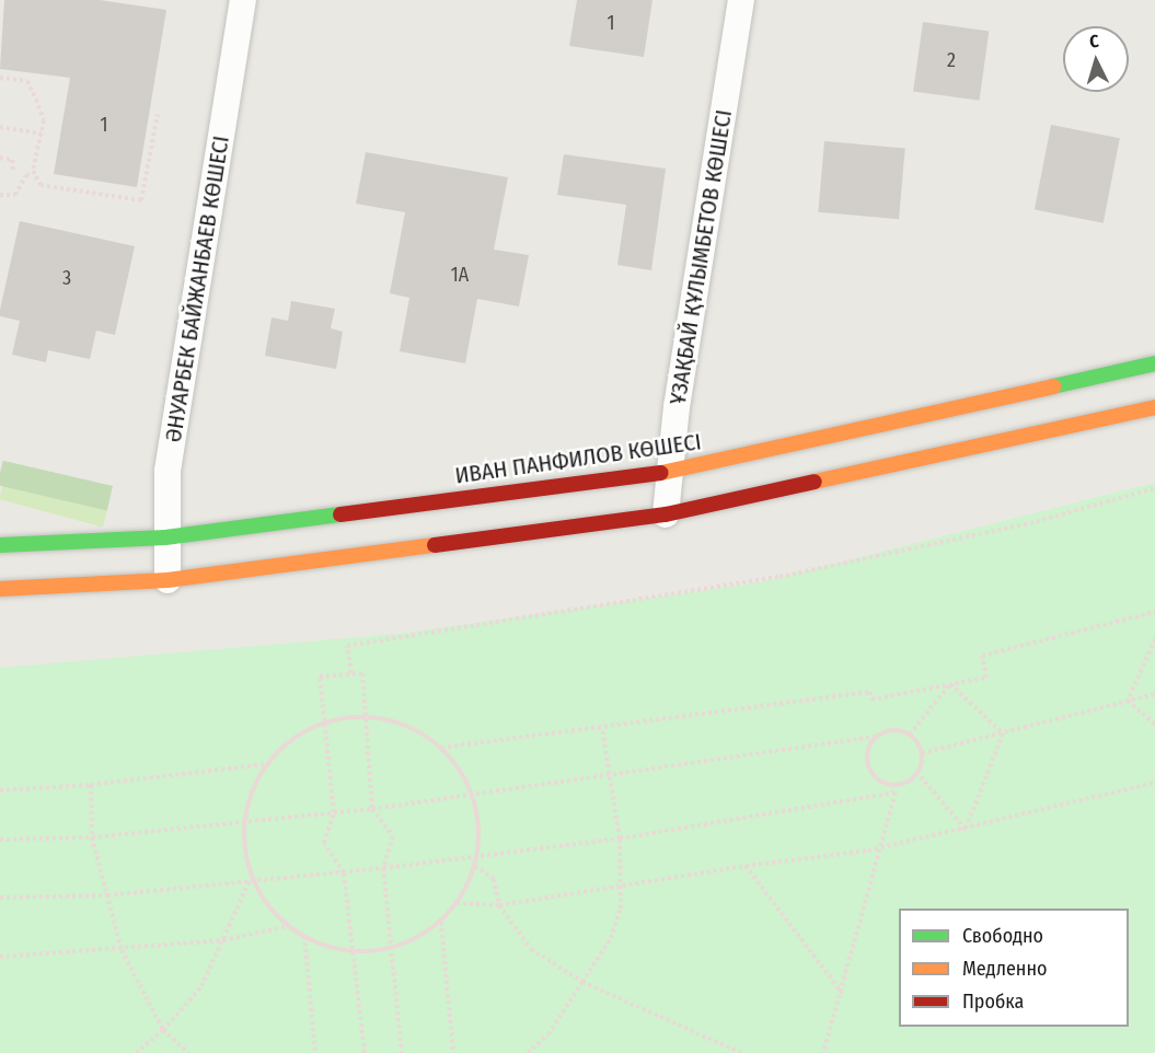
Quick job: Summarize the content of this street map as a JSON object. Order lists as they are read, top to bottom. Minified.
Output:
{"streets":{"street":["ҰЗАҚБАЙ ҚҰЛЫМБЕТОВ КӨШЕСІ","ӘНУАРБЕК БАЙЖАНБАЕВ КӨШЕСІ","ИВАН ПАНФИЛОВ КӨШЕСІ"]},"crossings":[["ҰЗАҚБАЙ ҚҰЛЫМБЕТОВ КӨШЕСІ","ИВАН ПАНФИЛОВ КӨШЕСІ"],["ӘНУАРБЕК БАЙЖАНБАЕВ КӨШЕСІ","ИВАН ПАНФИЛОВ КӨШЕСІ"]],"house_numbers":["1","2","1","1А","3"],"legend":["Свободно","Медленно","Пробка"],"north":"top"}
